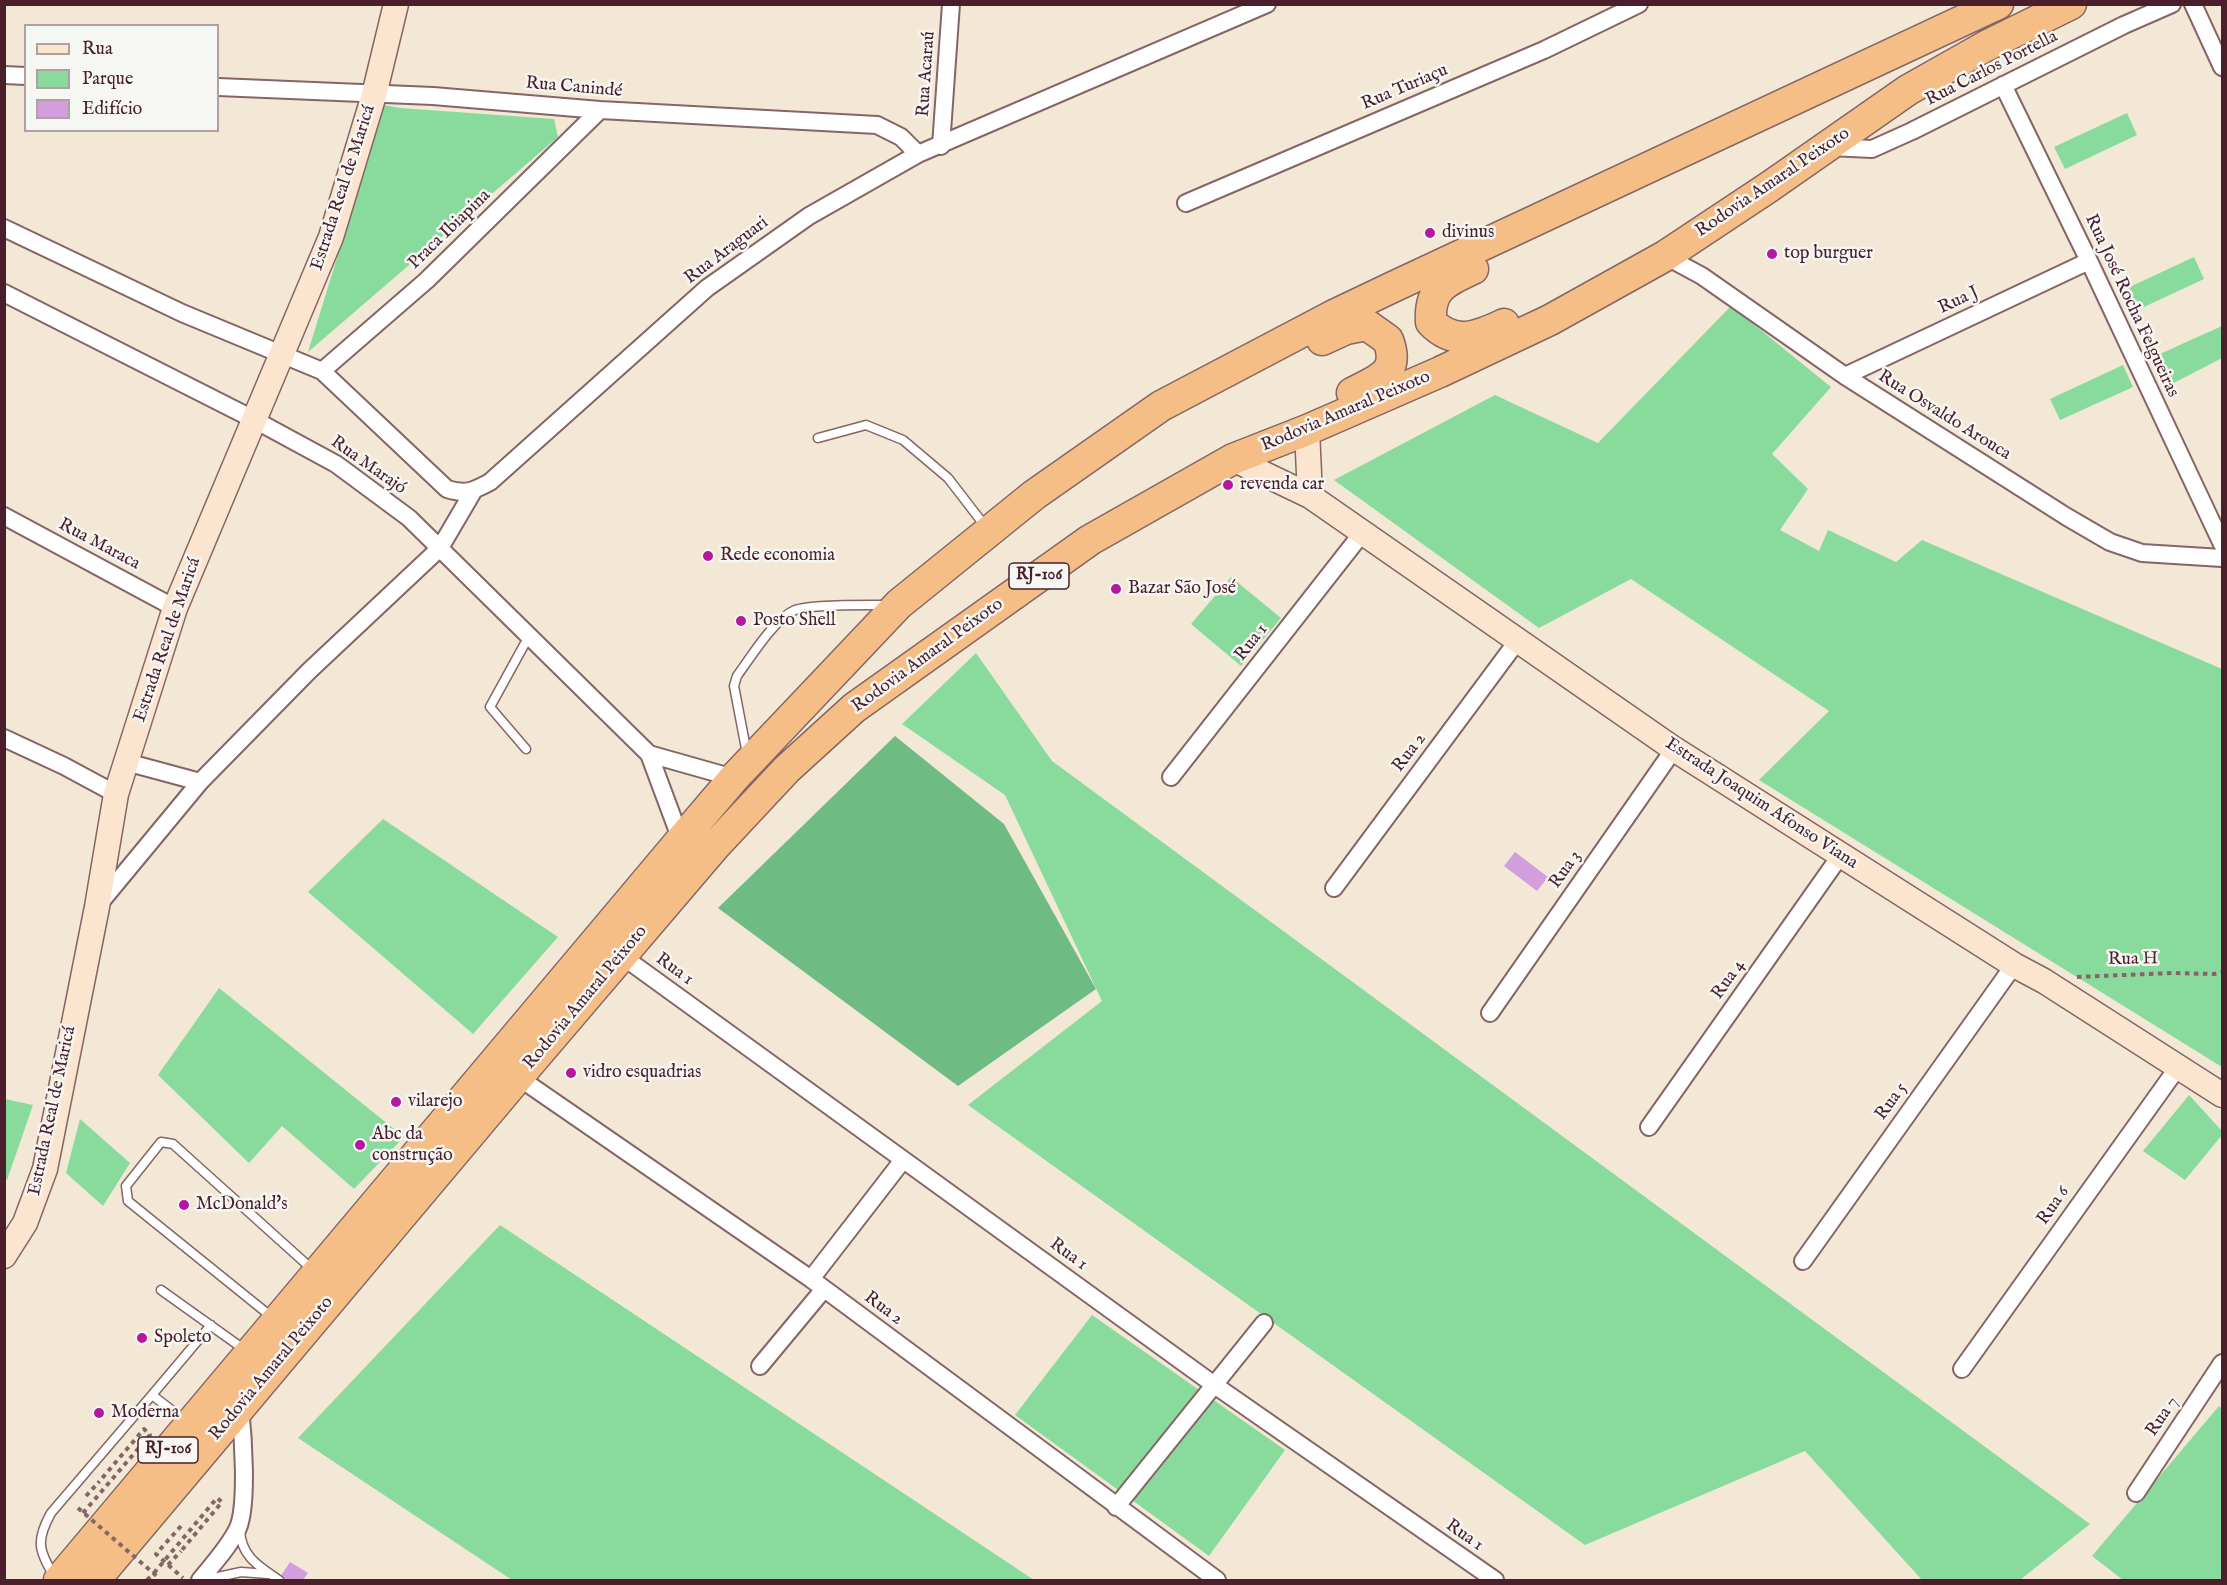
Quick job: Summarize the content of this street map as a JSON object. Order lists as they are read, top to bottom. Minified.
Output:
{"streets":{"highway":["Rodovia Amaral Peixoto","RJ-106"],"main road":["Estrada Real de Maricá","Estrada Joaquim Afonso Viana"],"street":["Rua Carlos Portella","Rua Acaraú","Rua Canindé","Rua Turiaçu","Praca Ibiapina","Rua Araguari","Rua J","Rua José Rocha Felgueiras","Rua Osvaldo Arouca","Rua Marajó","Rua Maraca","Rua 1","Rua 2","Rua 3","Rua 4","Rua 5","Rua 6","Rua 7"],"path":["Rua H"]},"crossings":[["Rua Carlos Portella","Rodovia Amaral Peixoto"],["Rua Carlos Portella","Rua José Rocha Felgueiras"],["Rua Acaraú","Rua Araguari"],["Rua Canindé","Estrada Real de Maricá"],["Rua Canindé","Praca Ibiapina"],["Rua Canindé","Rua Araguari"],["Rodovia Amaral Peixoto","Rua Osvaldo Arouca"],["Rodovia Amaral Peixoto","Rua Marajó"],["Rodovia Amaral Peixoto","Rua 1"],["Rodovia Amaral Peixoto","Rua 2"],["Rodovia Amaral Peixoto","Estrada Joaquim Afonso Viana"],["Estrada Real de Maricá","Rua Marajó"],["Estrada Real de Maricá","Rua Maraca"],["Rua J","Rua José Rocha Felgueiras"],["Rua J","Rua Osvaldo Arouca"],["Rua 1","Estrada Joaquim Afonso Viana"],["Rua 2","Estrada Joaquim Afonso Viana"],["Estrada Joaquim Afonso Viana","Rua 3"],["Estrada Joaquim Afonso Viana","Rua H"],["Estrada Joaquim Afonso Viana","Rua 4"],["Estrada Joaquim Afonso Viana","Rua 5"],["Estrada Joaquim Afonso Viana","Rua 6"]],"places":["divinus","top burguer","revenda car","Rede economia","Bazar São José","Posto Shell","vidro esquadrias","vilarejo","Abc da construção","McDonald's","Spoleto","Moderna"],"legend":["Rua","Parque","Edifício"]}
